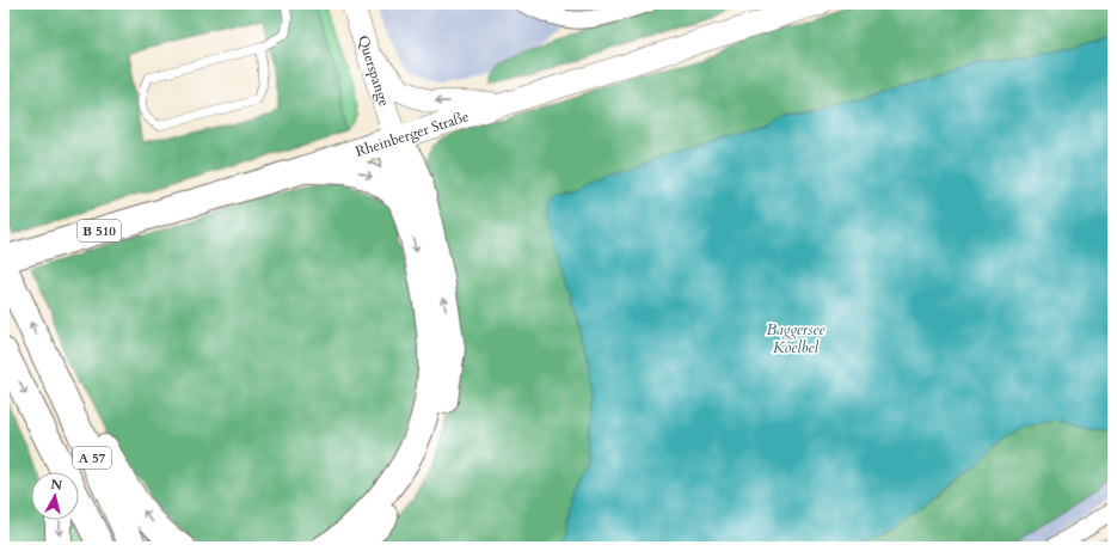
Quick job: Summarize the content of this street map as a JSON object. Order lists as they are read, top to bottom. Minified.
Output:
{"streets":{"main road":["Querspange","Rheinberger Straße","B 510","A 57"]},"crossings":[["Querspange","Rheinberger Straße"]],"water":["Baggersee Koelbel"],"north":"top"}
